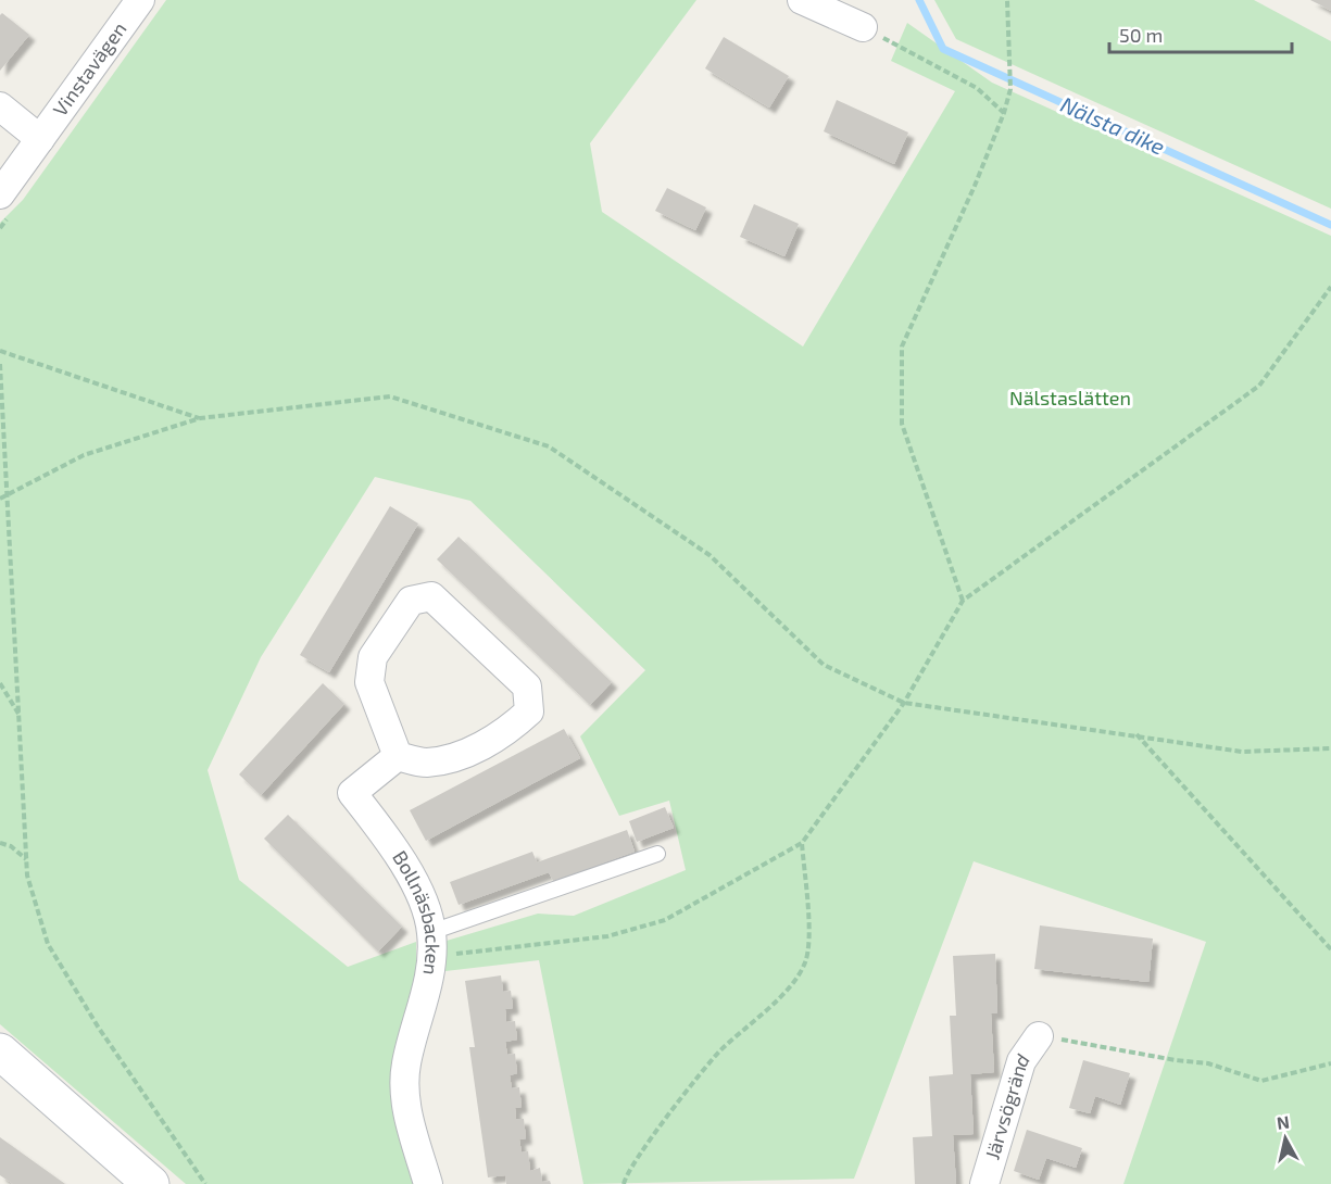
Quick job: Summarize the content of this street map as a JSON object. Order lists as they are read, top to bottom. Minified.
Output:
{"streets":{"street":["Vinstavägen","Bollnäsbacken","Järvsögränd"]},"water":["Nälsta dike"],"parks":["Nälstaslätten"],"scale_bar":"50 m","north":"top"}
